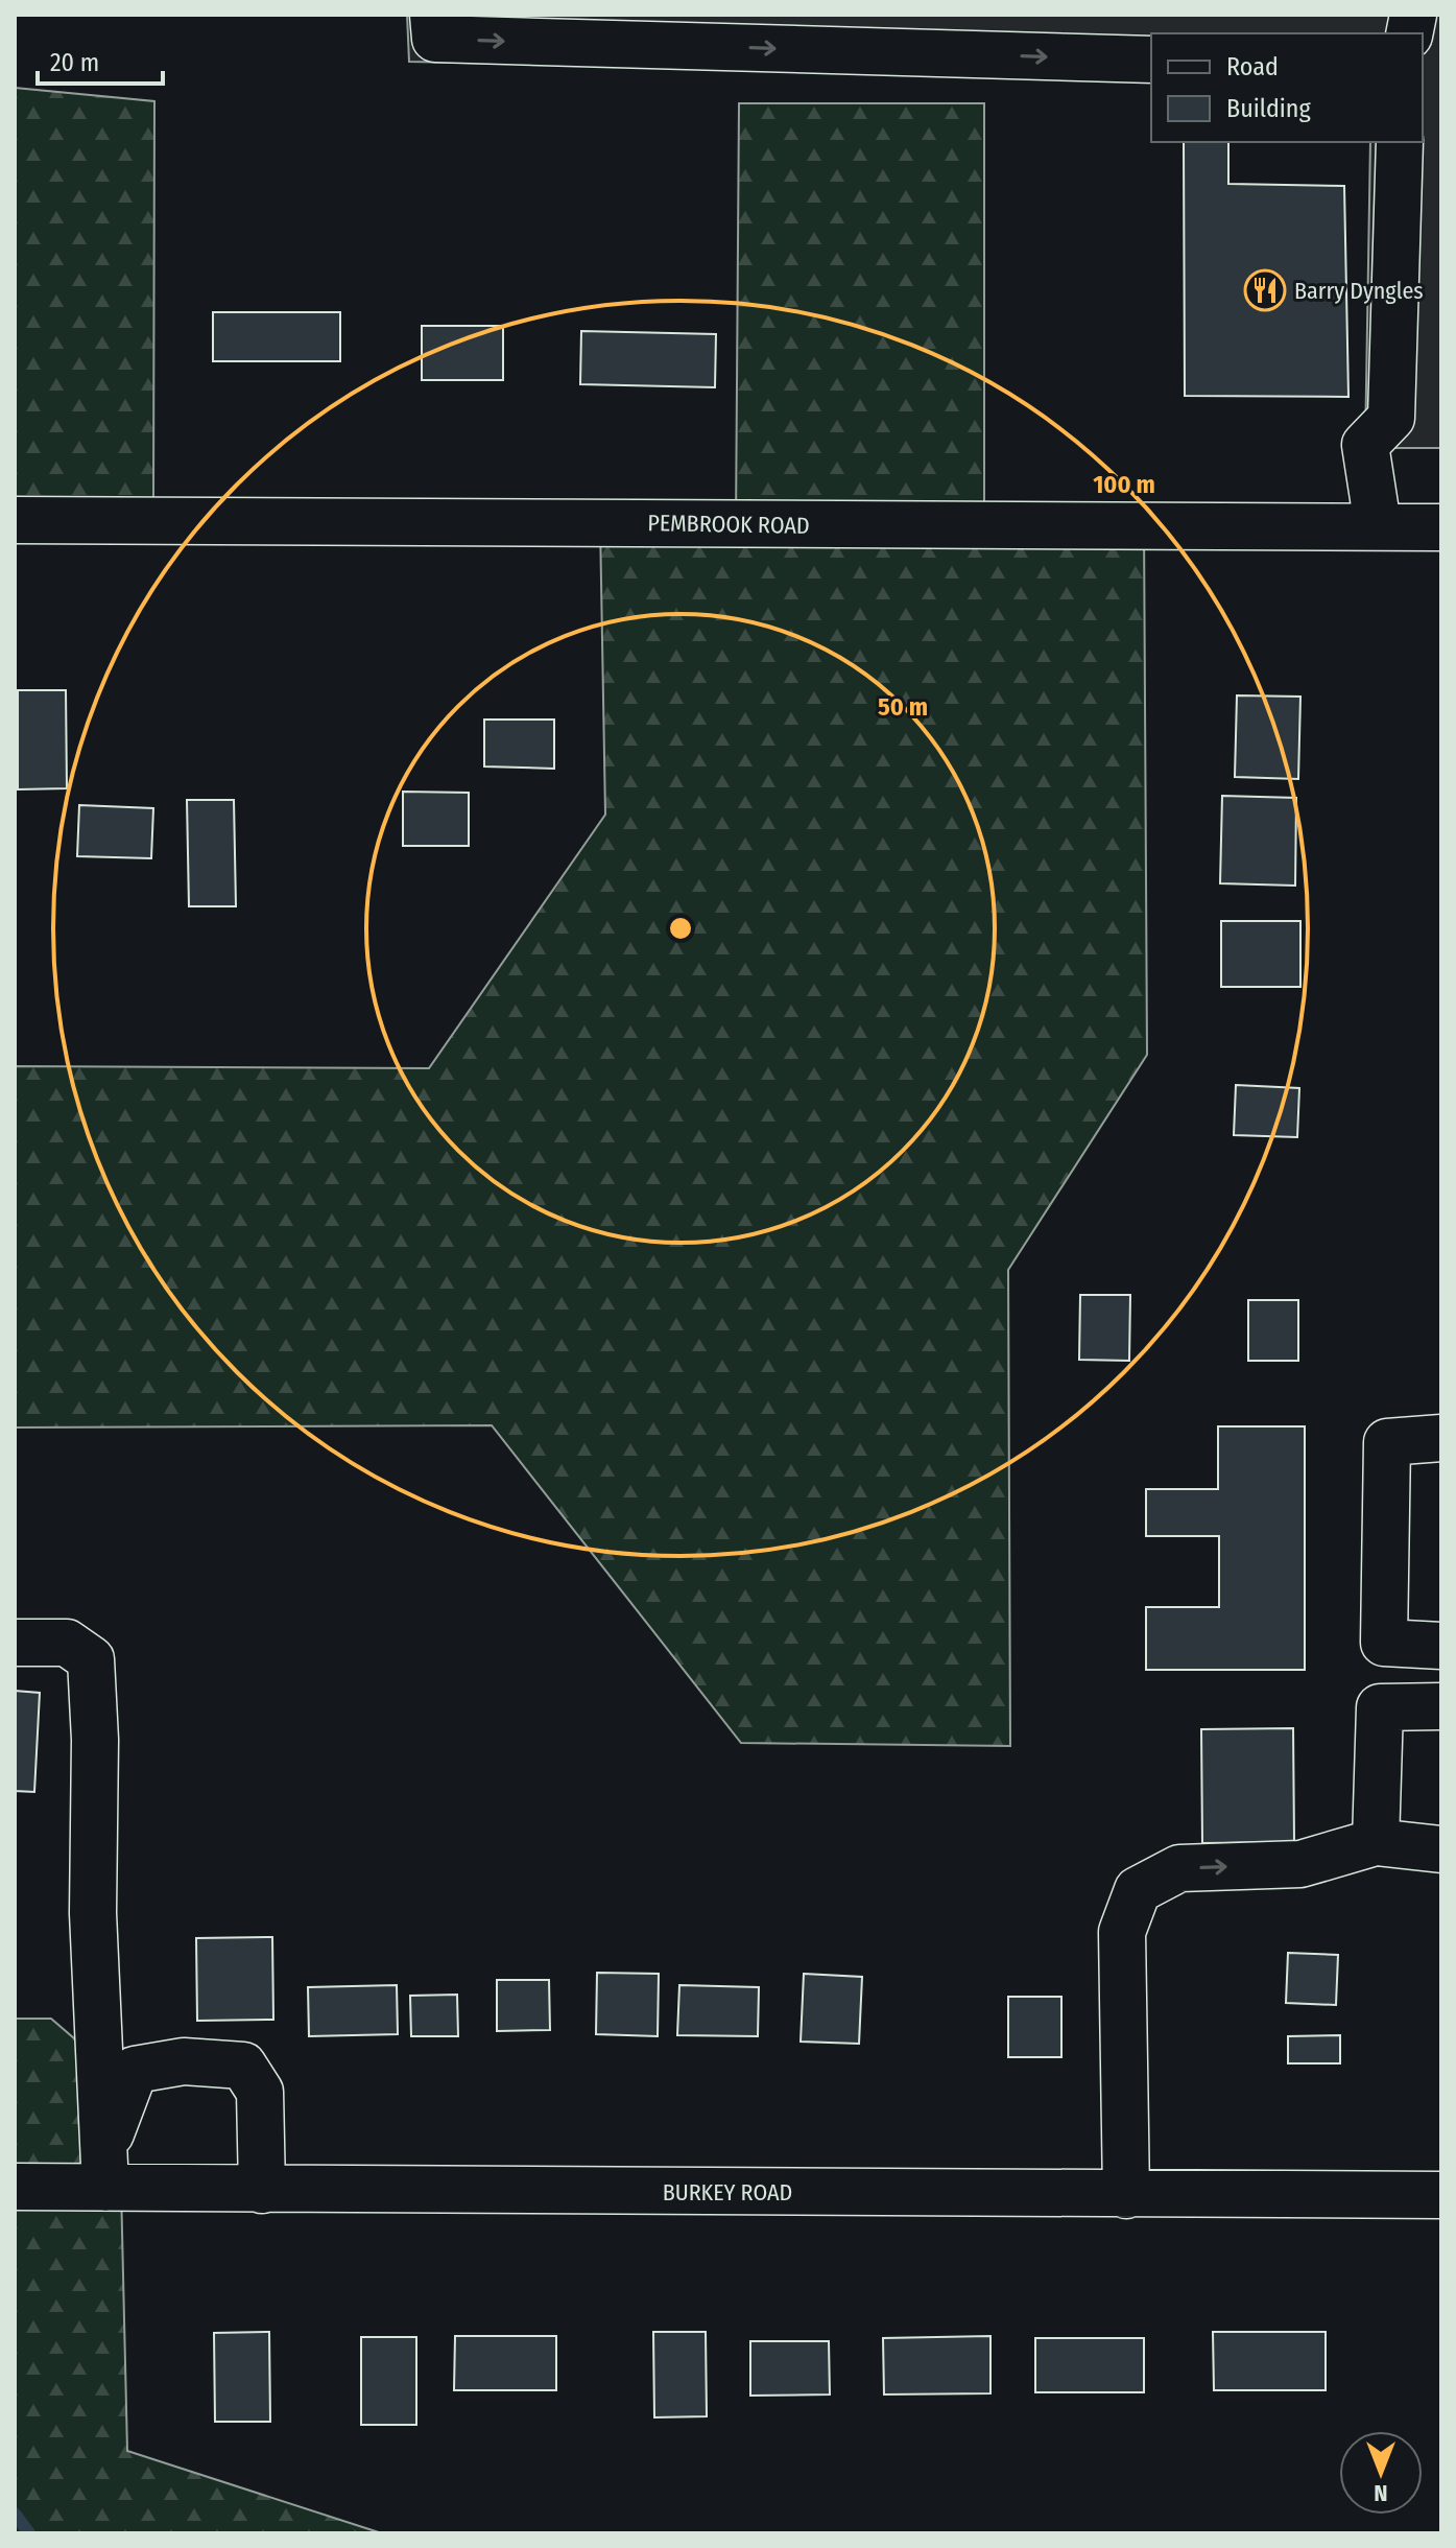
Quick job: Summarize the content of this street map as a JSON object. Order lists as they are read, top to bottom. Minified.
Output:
{"streets":{"street":["PEMBROOK ROAD","BURKEY ROAD"]},"places":{"restaurant":["Barry Dyngles"]},"legend":["Road","Building"],"scale_bar":"20 m","north":"bottom","rings":["100 m","50 m"]}
